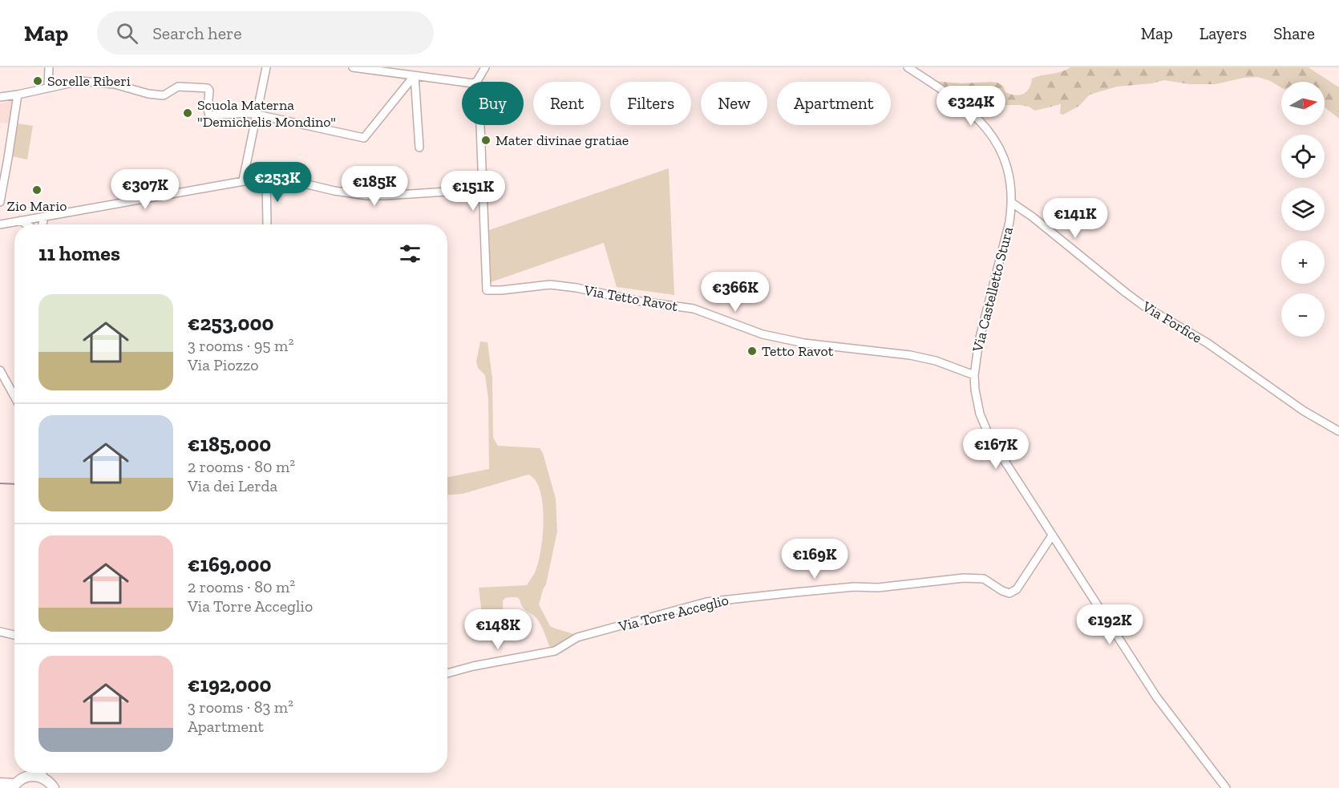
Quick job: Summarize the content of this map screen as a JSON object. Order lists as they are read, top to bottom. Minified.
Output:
{"streets":{"street":["Via Castelletto Stura","Via Tetto Ravot","Via Forfice","Via Torre Acceglio"]},"crossings":[["Via Castelletto Stura","Via Tetto Ravot"],["Via Castelletto Stura","Via Forfice"],["Via Castelletto Stura","Via Torre Acceglio"]],"places":["Sorelle Riberi","Scuola Materna \"Demichelis Mondino\"","Mater divinae gratiae","Zio Mario","Tetto Ravot"],"north":"right","page":{"header":"Map","search":"Search here","nav":["Map","Layers","Share"],"map_buttons":["+","−"],"chip":["Buy","Rent","Filters","New","Apartment"],"price":["€324K","€253K","€185K","€307K","€151K","€141K","€366K","€167K","€169K","€192K","€148K"],"heading":"11 homes","list":[{"name":"€253,000","note":"3 rooms · 95 m² · Via Piozzo"},{"name":"€185,000","note":"2 rooms · 80 m² · Via dei Lerda"},{"name":"€169,000","note":"2 rooms · 80 m² · Via Torre Acceglio"},{"name":"€192,000","note":"3 rooms · 83 m² · Apartment"}]}}
